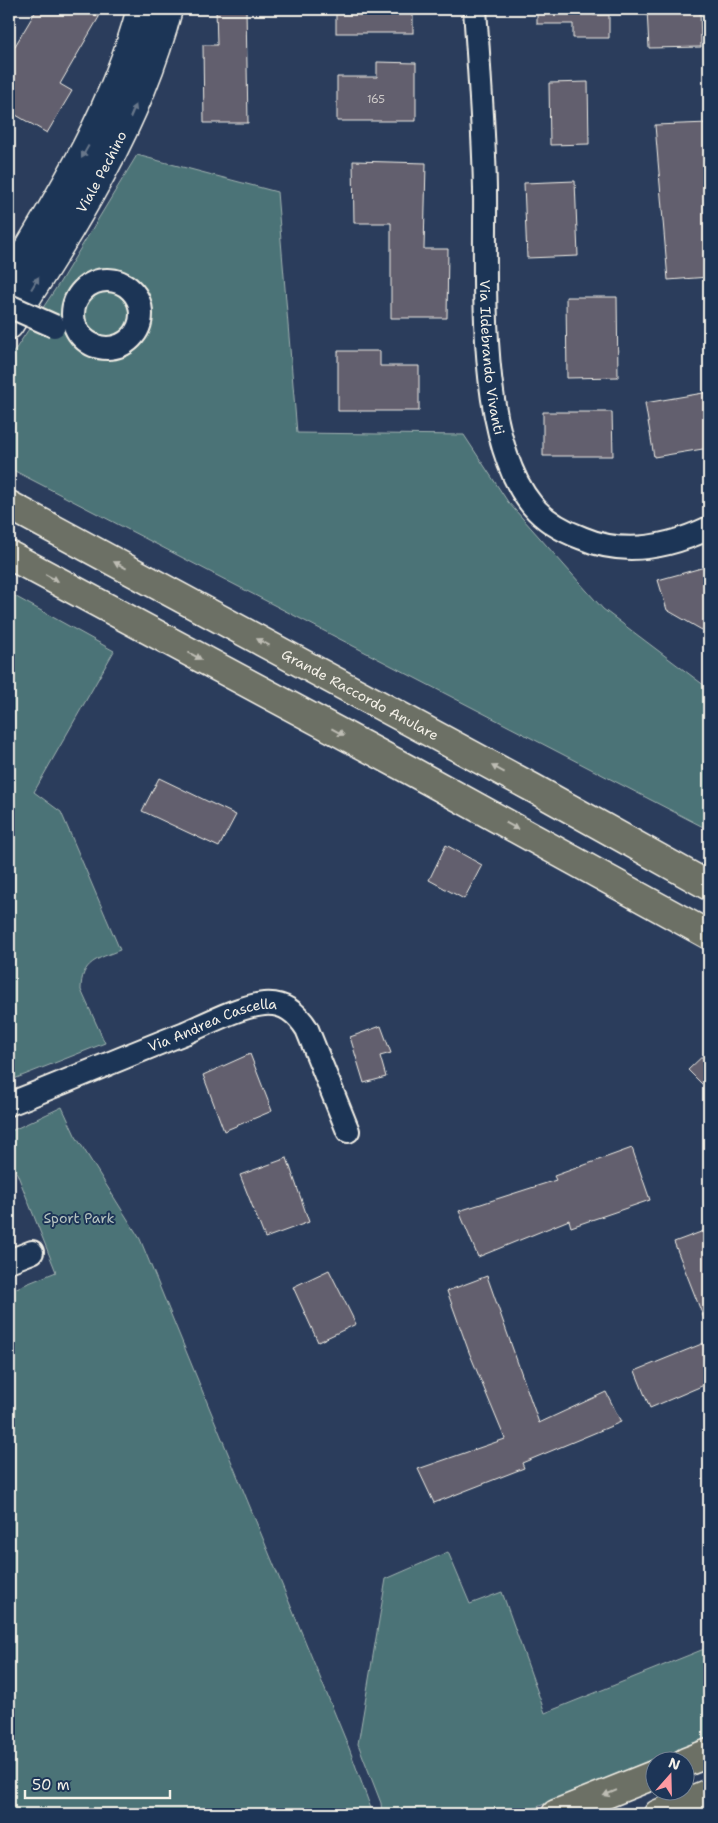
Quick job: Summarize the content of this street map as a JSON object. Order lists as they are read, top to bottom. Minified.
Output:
{"streets":{"main road":["Grande Raccordo Anulare"],"street":["Viale Pechino","Via Ildebrando Vivanti","Via Andrea Cascella"]},"parks":["Sport Park"],"house_numbers":["165"],"scale_bar":"50 m","north":"top"}
